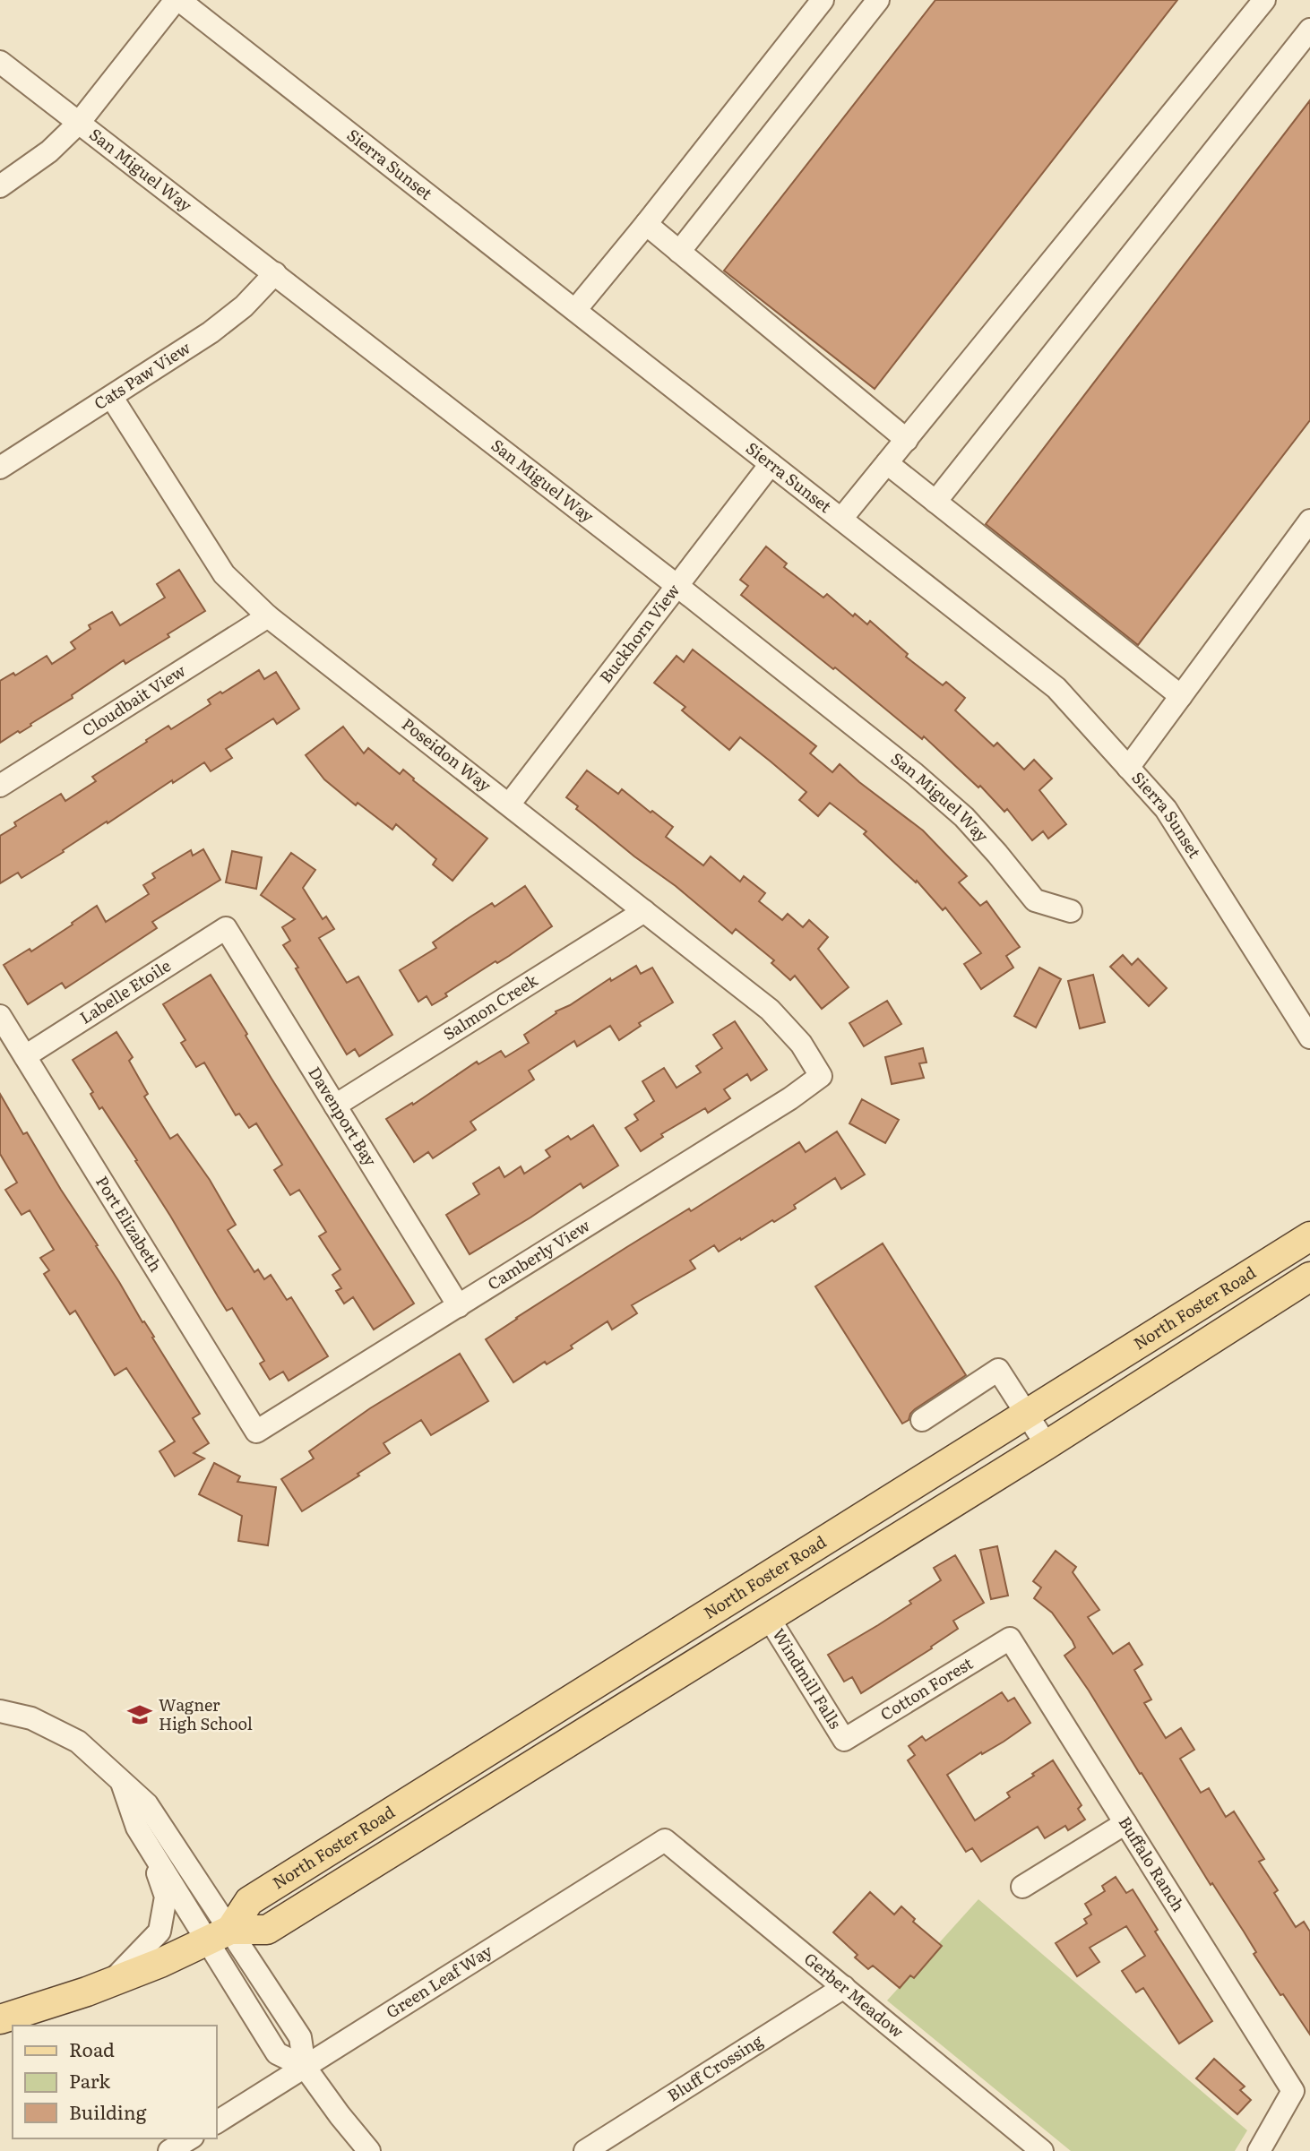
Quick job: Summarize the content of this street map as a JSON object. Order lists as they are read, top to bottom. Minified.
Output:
{"streets":{"main road":["North Foster Road"],"street":["Sierra Sunset","San Miguel Way","Cats Paw View","Buckhorn View","Cloudbait View","Poseidon Way","Labelle Etoile","Salmon Creek","Davenport Bay","Port Elizabeth","Camberly View","Windmill Falls","Cotton Forest","Buffalo Ranch","Green Leaf Way","Gerber Meadow","Bluff Crossing"]},"crossings":[["Sierra Sunset","Buckhorn View"],["San Miguel Way","Cats Paw View"],["San Miguel Way","Buckhorn View"],["Cats Paw View","Poseidon Way"],["Buckhorn View","Poseidon Way"],["Cloudbait View","Poseidon Way"],["Poseidon Way","Salmon Creek"],["Poseidon Way","Camberly View"],["Labelle Etoile","Davenport Bay"],["Labelle Etoile","Port Elizabeth"],["Salmon Creek","Davenport Bay"],["Davenport Bay","Camberly View"],["Port Elizabeth","Camberly View"],["Windmill Falls","Cotton Forest"],["Cotton Forest","Buffalo Ranch"],["Green Leaf Way","Gerber Meadow"],["Gerber Meadow","Bluff Crossing"]],"places":{"school or university":["Wagner High School"]},"legend":["Road","Park","Building"]}
